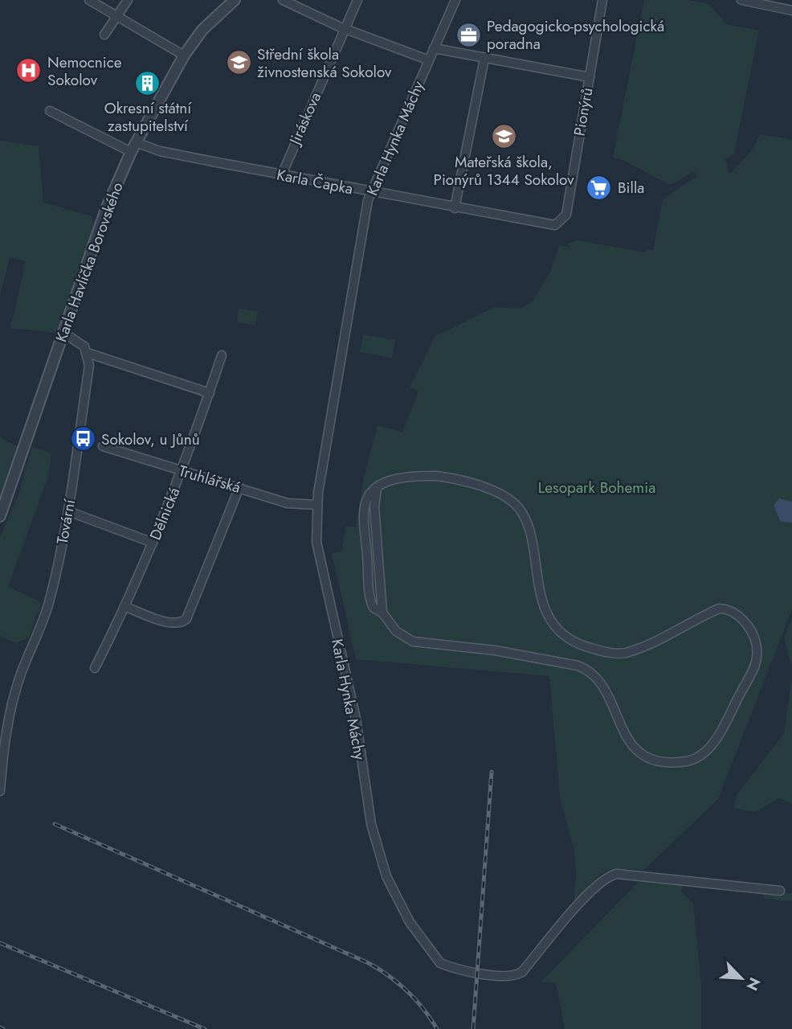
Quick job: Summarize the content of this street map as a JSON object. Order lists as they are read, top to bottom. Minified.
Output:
{"streets":{"street":["Pionýrů","Jiráskova","Karla Hynka Máchy","Karla Čapka","Karla Havlíčka Borovského","Truhlářská","Dělnická","Tovární"]},"crossings":[["Pionýrů","Karla Čapka"],["Jiráskova","Karla Čapka"],["Karla Hynka Máchy","Karla Čapka"],["Karla Hynka Máchy","Truhlářská"],["Karla Čapka","Karla Havlíčka Borovského"],["Truhlářská","Dělnická"]],"parks":["Lesopark Bohemia"],"places":{"office":["Pedagogicko-psychologická poradna"],"school or university":["Střední škola živnostenská Sokolov","Mateřská škola, Pionýrů 1344 Sokolov"],"hospital":["Nemocnice Sokolov"],"building":["Okresní státní zastupitelství"],"supermarket":["Billa"],"bus stop":["Sokolov, u Jůnů"]},"north":"bottom right"}
